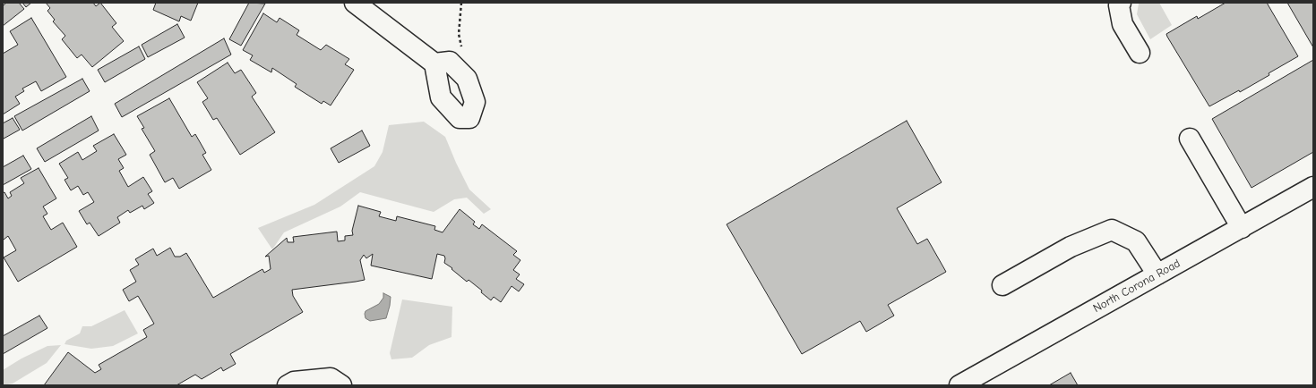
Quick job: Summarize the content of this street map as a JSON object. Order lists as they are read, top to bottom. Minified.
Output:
{"streets":{"street":["North Corona Road"]}}
